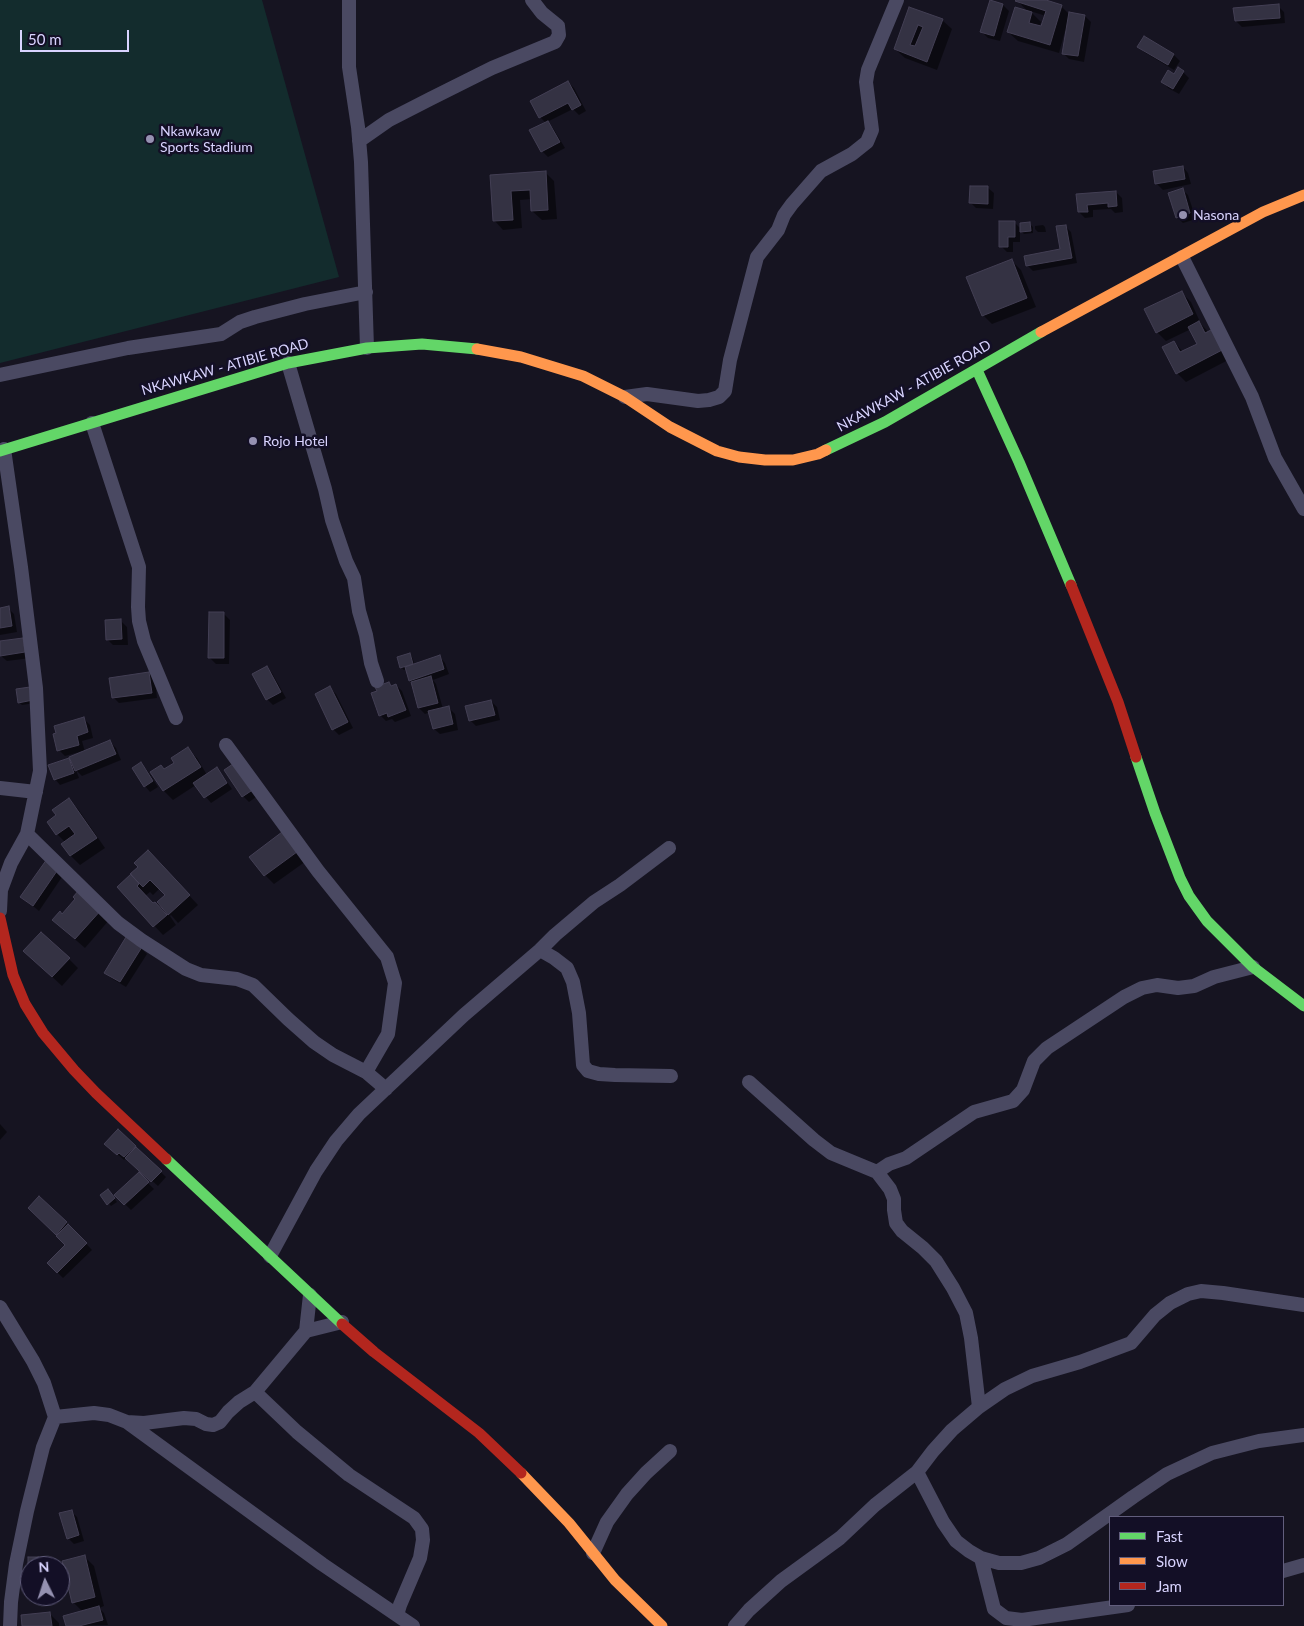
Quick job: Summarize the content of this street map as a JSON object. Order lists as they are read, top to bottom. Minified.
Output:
{"streets":{"street":["NKAWKAW - ATIBIE ROAD"]},"places":["Nkawkaw Sports Stadium","Nasona","Rojo Hotel"],"legend":["Fast","Slow","Jam"],"scale_bar":"50 m","north":"top"}
